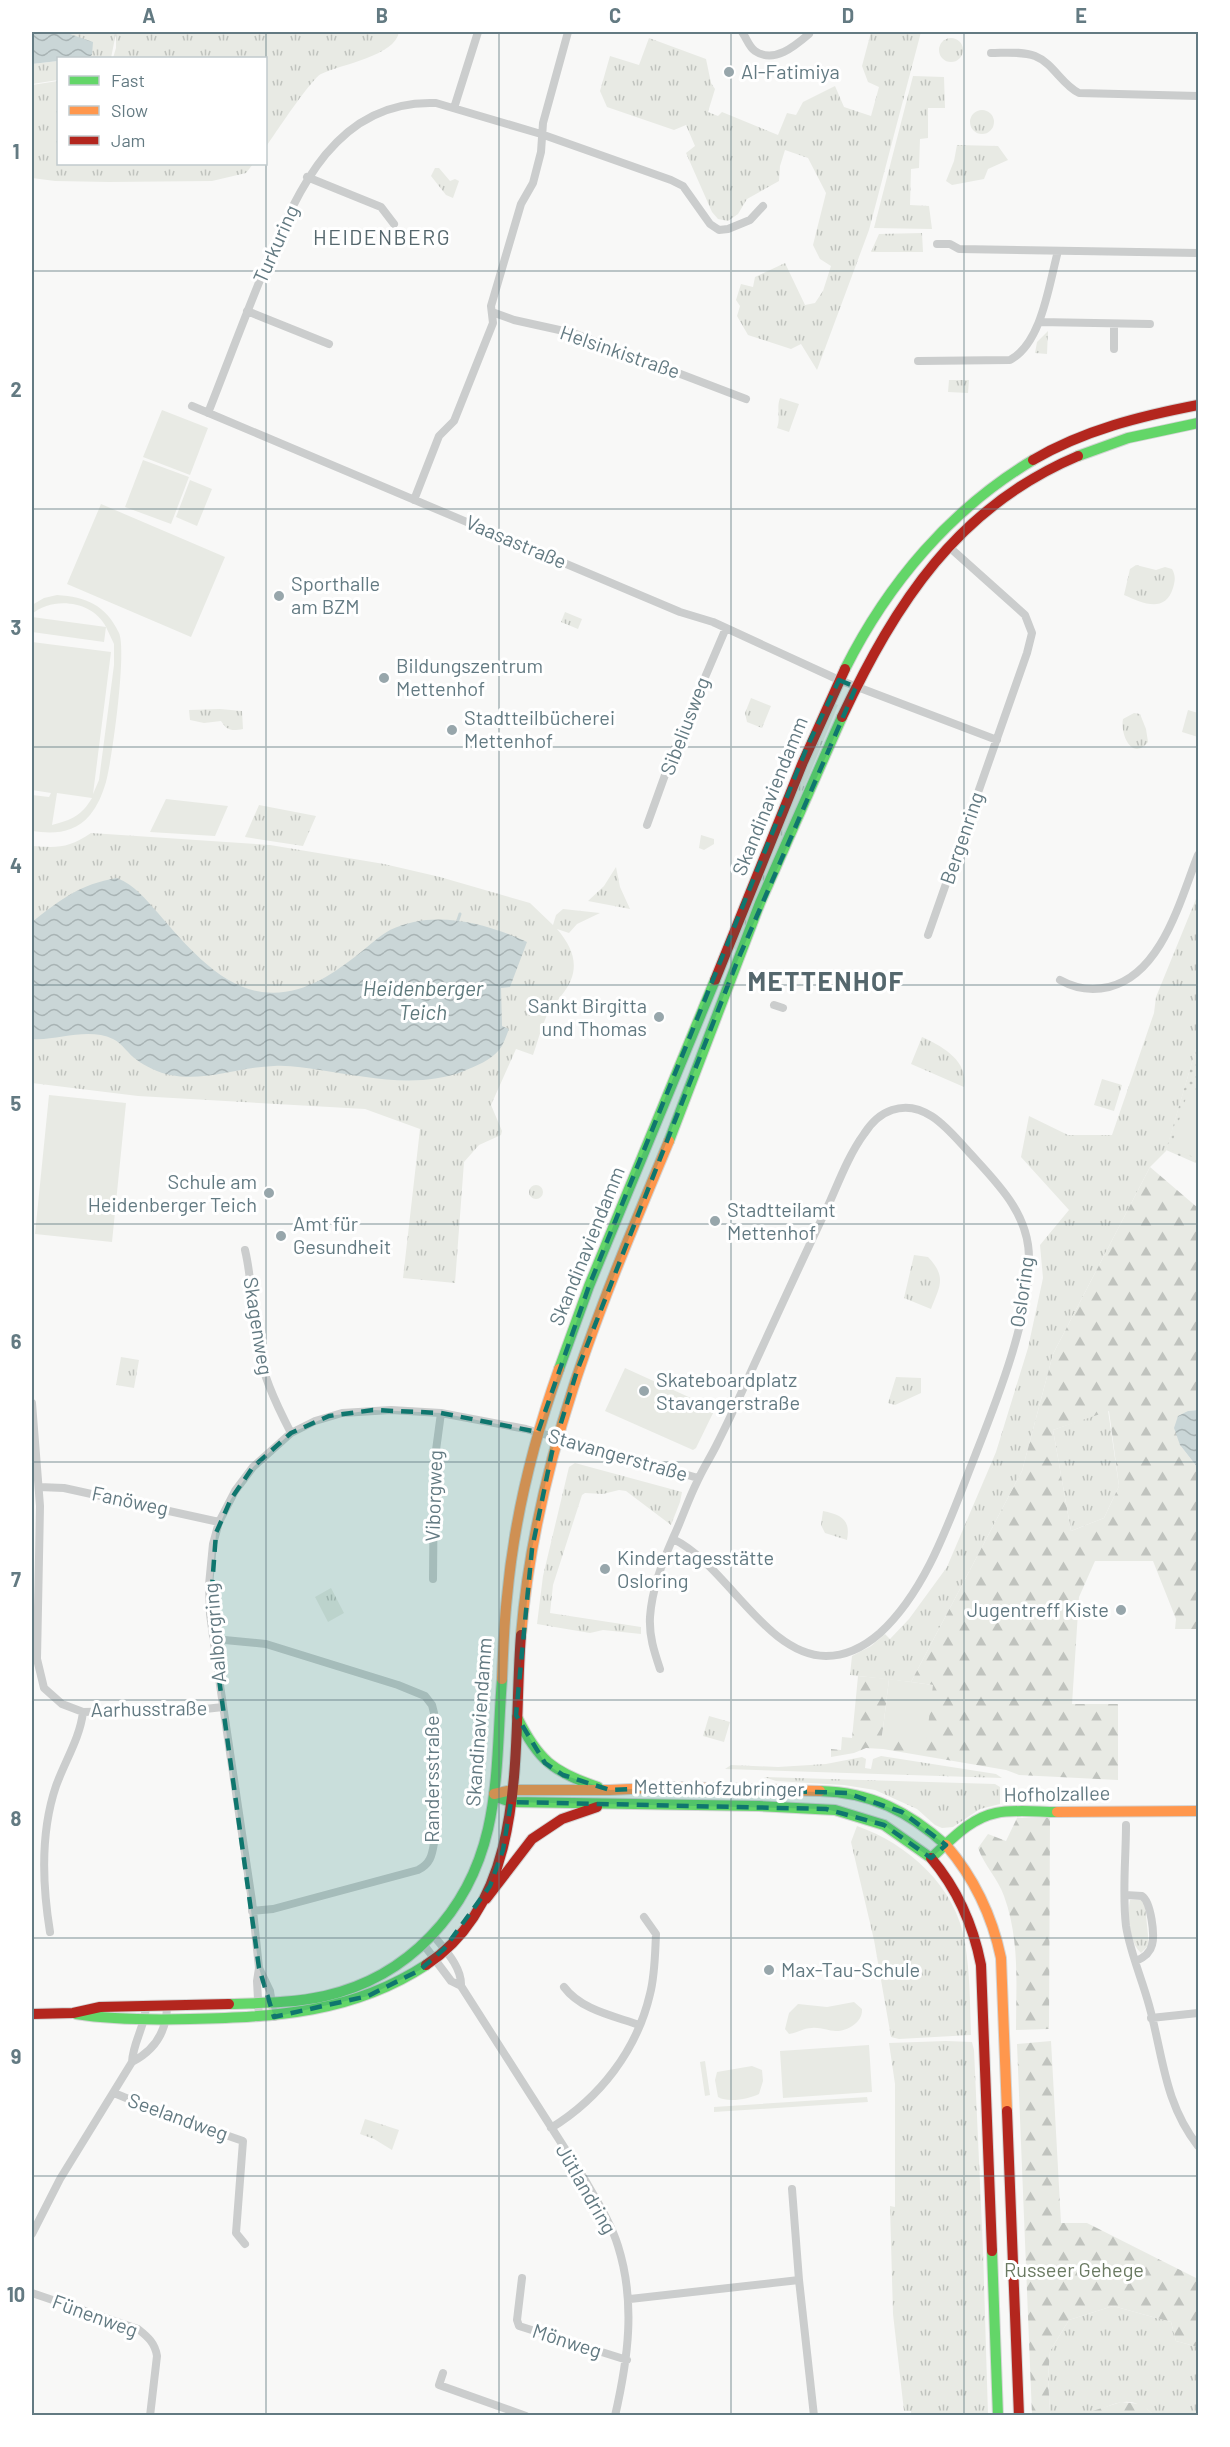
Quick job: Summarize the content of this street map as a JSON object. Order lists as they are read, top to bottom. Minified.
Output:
{"streets":{"main road":["Skandinaviendamm","Mettenhofzubringer","Hofholzallee"],"street":["Turkuring","Helsinkistraße","Vaasastraße","Sibeliusweg","Bergenring","Osloring","Skagenweg","Stavangerstraße","Viborgweg","Fanöweg","Aalborgring","Aarhusstraße","Randersstraße","Seelandweg","Jütlandring","Fünenweg","Mönweg"]},"crossings":[["Turkuring","Vaasastraße"],["Vaasastraße","Sibeliusweg"],["Vaasastraße","Skandinaviendamm"],["Skandinaviendamm","Bergenring"],["Skandinaviendamm","Stavangerstraße"],["Skandinaviendamm","Aalborgring"],["Skandinaviendamm","Mettenhofzubringer"],["Skandinaviendamm","Jütlandring"],["Osloring","Stavangerstraße"],["Skagenweg","Aalborgring"],["Stavangerstraße","Aalborgring"],["Viborgweg","Aalborgring"],["Fanöweg","Aalborgring"],["Fanöweg","Aarhusstraße"],["Aalborgring","Aarhusstraße"],["Aalborgring","Randersstraße"],["Mettenhofzubringer","Hofholzallee"],["Jütlandring","Mönweg"]],"districts":["HEIDENBERG","METTENHOF"],"water":["Heidenberger Teich"],"parks":["Russeer Gehege"],"places":["Al-Fatimiya","Sporthalle am BZM","Bildungszentrum Mettenhof","Stadtteilbücherei Mettenhof","Sankt Birgitta und Thomas","Schule am Heidenberger Teich","Stadtteilamt Mettenhof","Amt für Gesundheit","Skateboardplatz Stavangerstraße","Kindertagesstätte Osloring","Jugentreff Kiste","Max-Tau-Schule"],"legend":["Fast","Slow","Jam"],"grid":{"columns":["A","B","C","D","E"],"rows":["1","2","3","4","5","6","7","8","9","10"]}}
